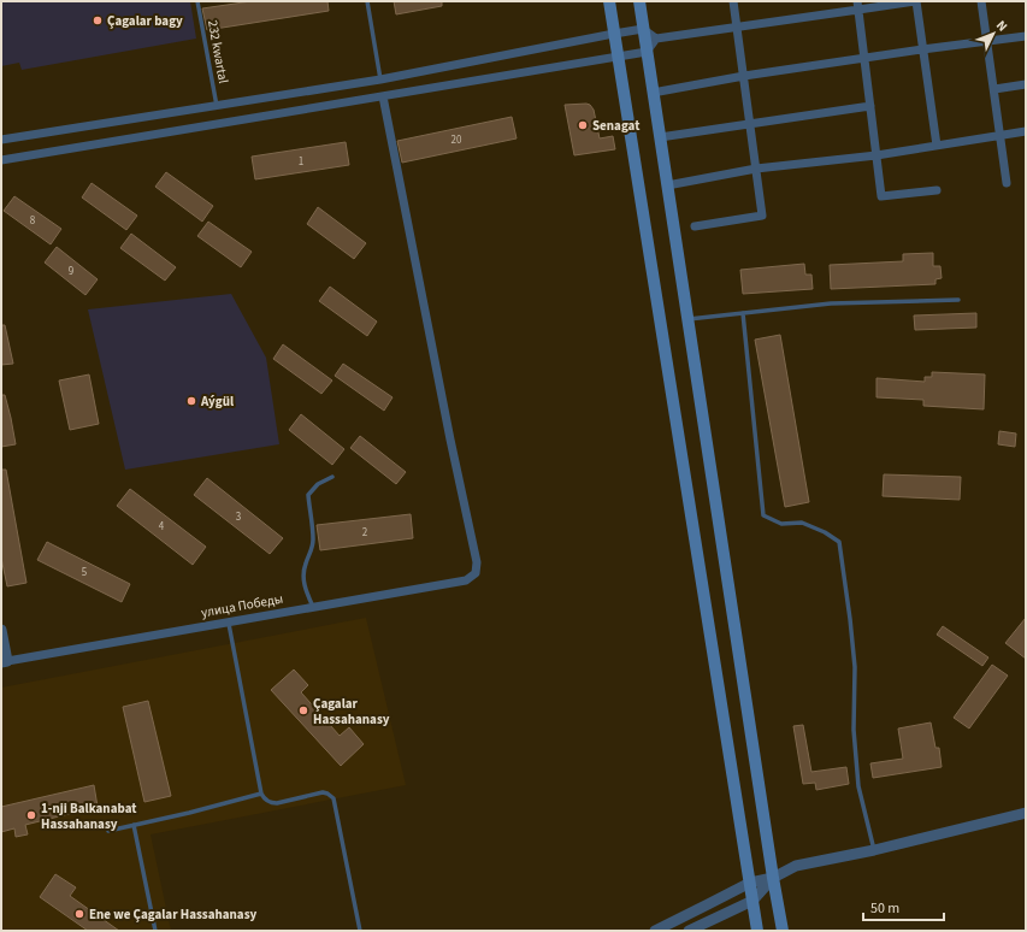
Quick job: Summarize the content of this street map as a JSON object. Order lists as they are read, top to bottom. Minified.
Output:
{"streets":{"street":["улица Победы"],"lane":["232 kwartal"]},"places":["Çagalar bagy","Senagat","Aýgül","Çagalar Hassahanasy","1-nji Balkanabat Hassahanasy","Ene we Çagalar Hassahanasy"],"house_numbers":["20","1","8","9","3","4","2","5"],"scale_bar":"50 m","north":"top right"}
